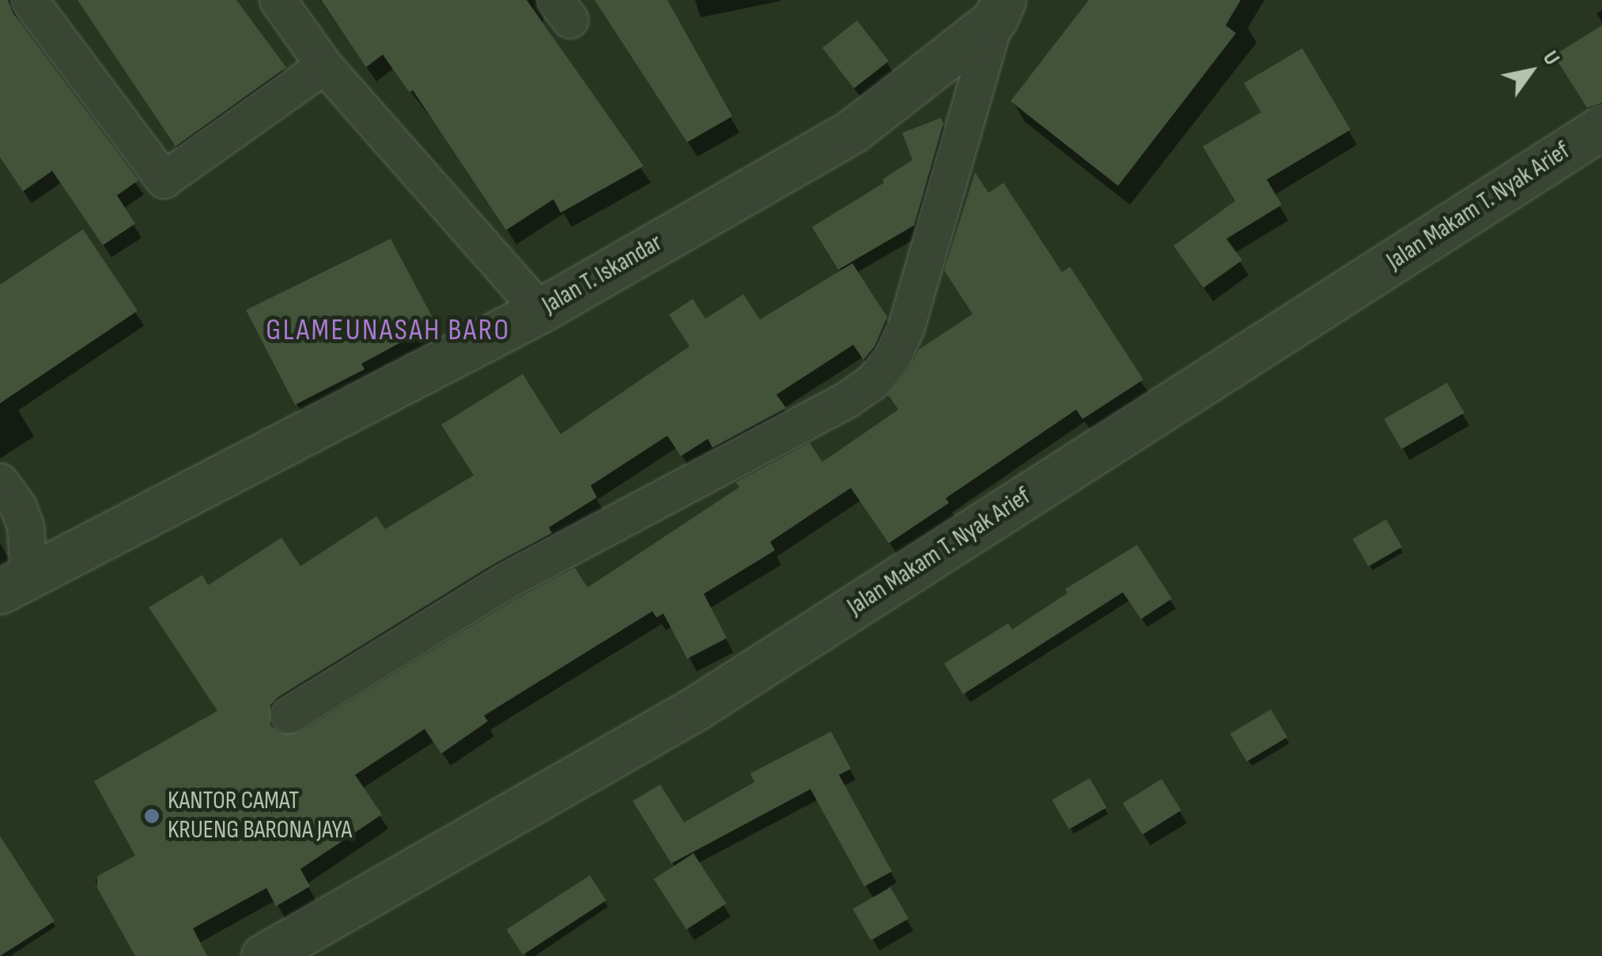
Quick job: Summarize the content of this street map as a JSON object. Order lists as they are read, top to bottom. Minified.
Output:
{"streets":{"street":["Jalan Makam T. Nyak Arief","Jalan T. Iskandar"]},"districts":["GLAMEUNASAH BARO"],"places":["KANTOR CAMAT KRUENG BARONA JAYA"],"north":"top right"}
